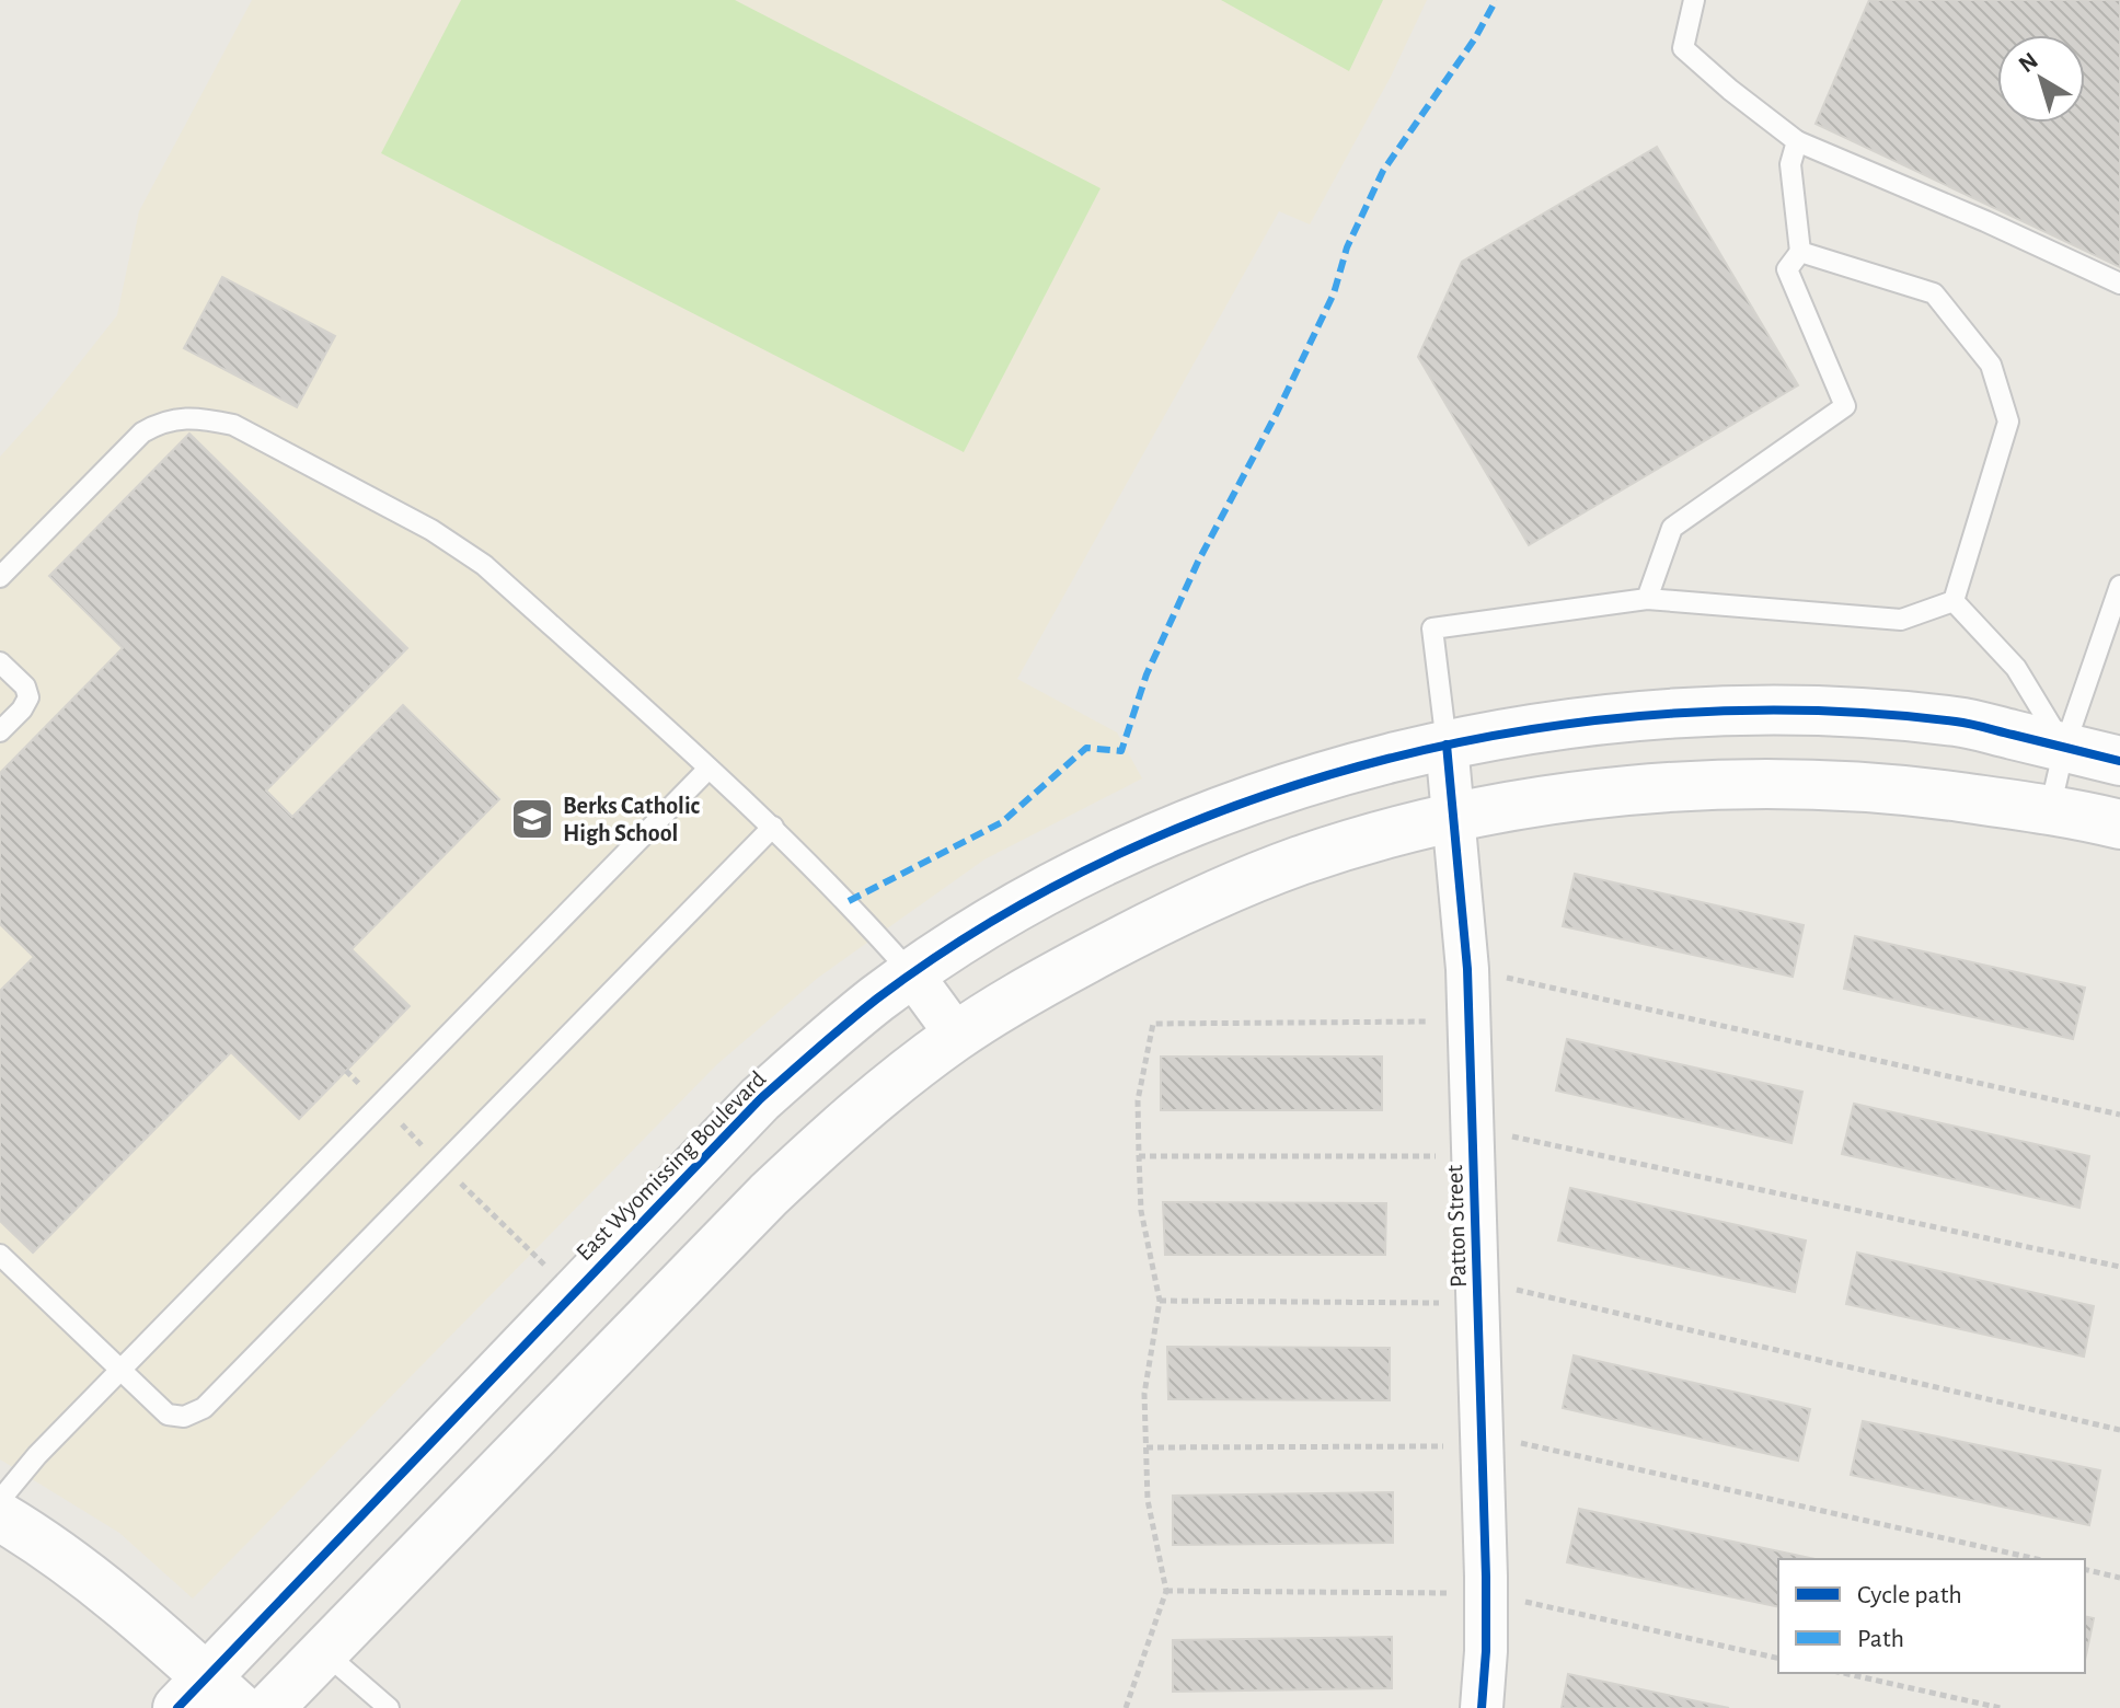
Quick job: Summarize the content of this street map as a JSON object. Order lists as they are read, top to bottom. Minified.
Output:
{"streets":{"street":["East Wyomissing Boulevard","Patton Street"]},"crossings":[["East Wyomissing Boulevard","Patton Street"]],"places":{"school or university":["Berks Catholic High School"]},"legend":["Cycle path","Path"],"north":"top left"}
